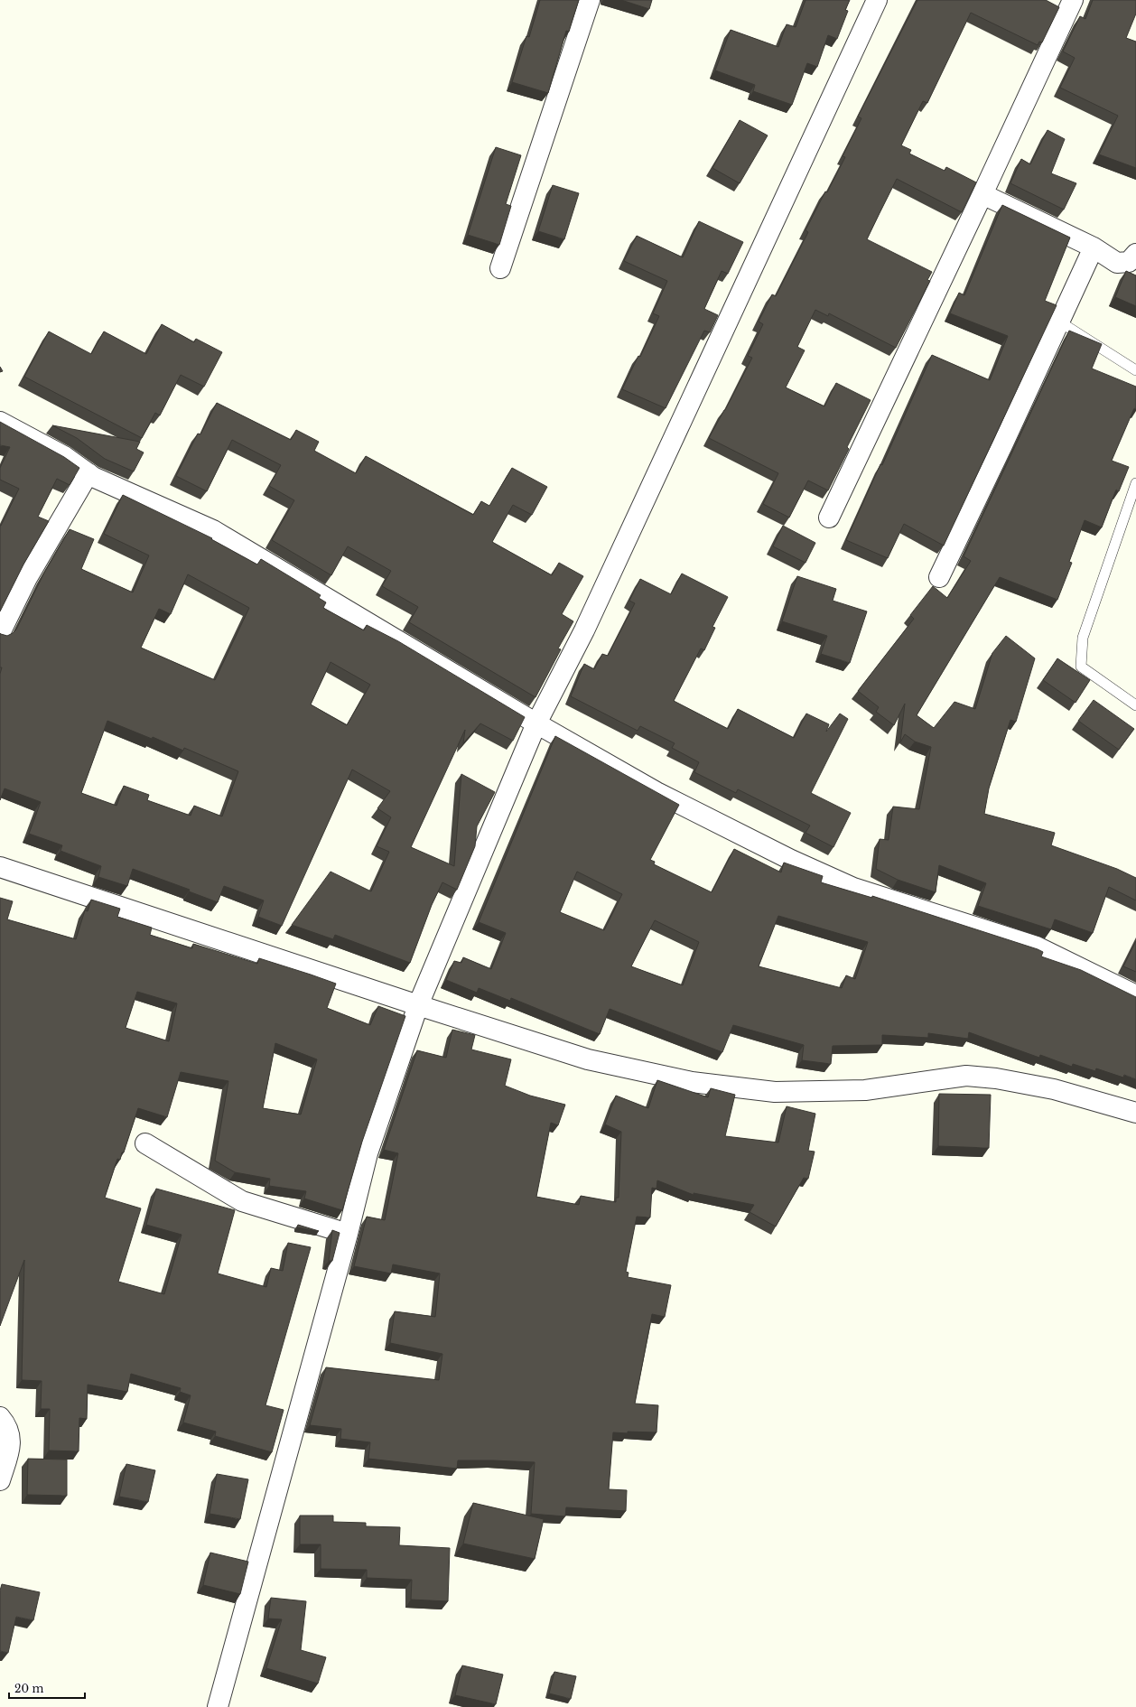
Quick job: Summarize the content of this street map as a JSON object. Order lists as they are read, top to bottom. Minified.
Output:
{"scale_bar":"20 m"}
